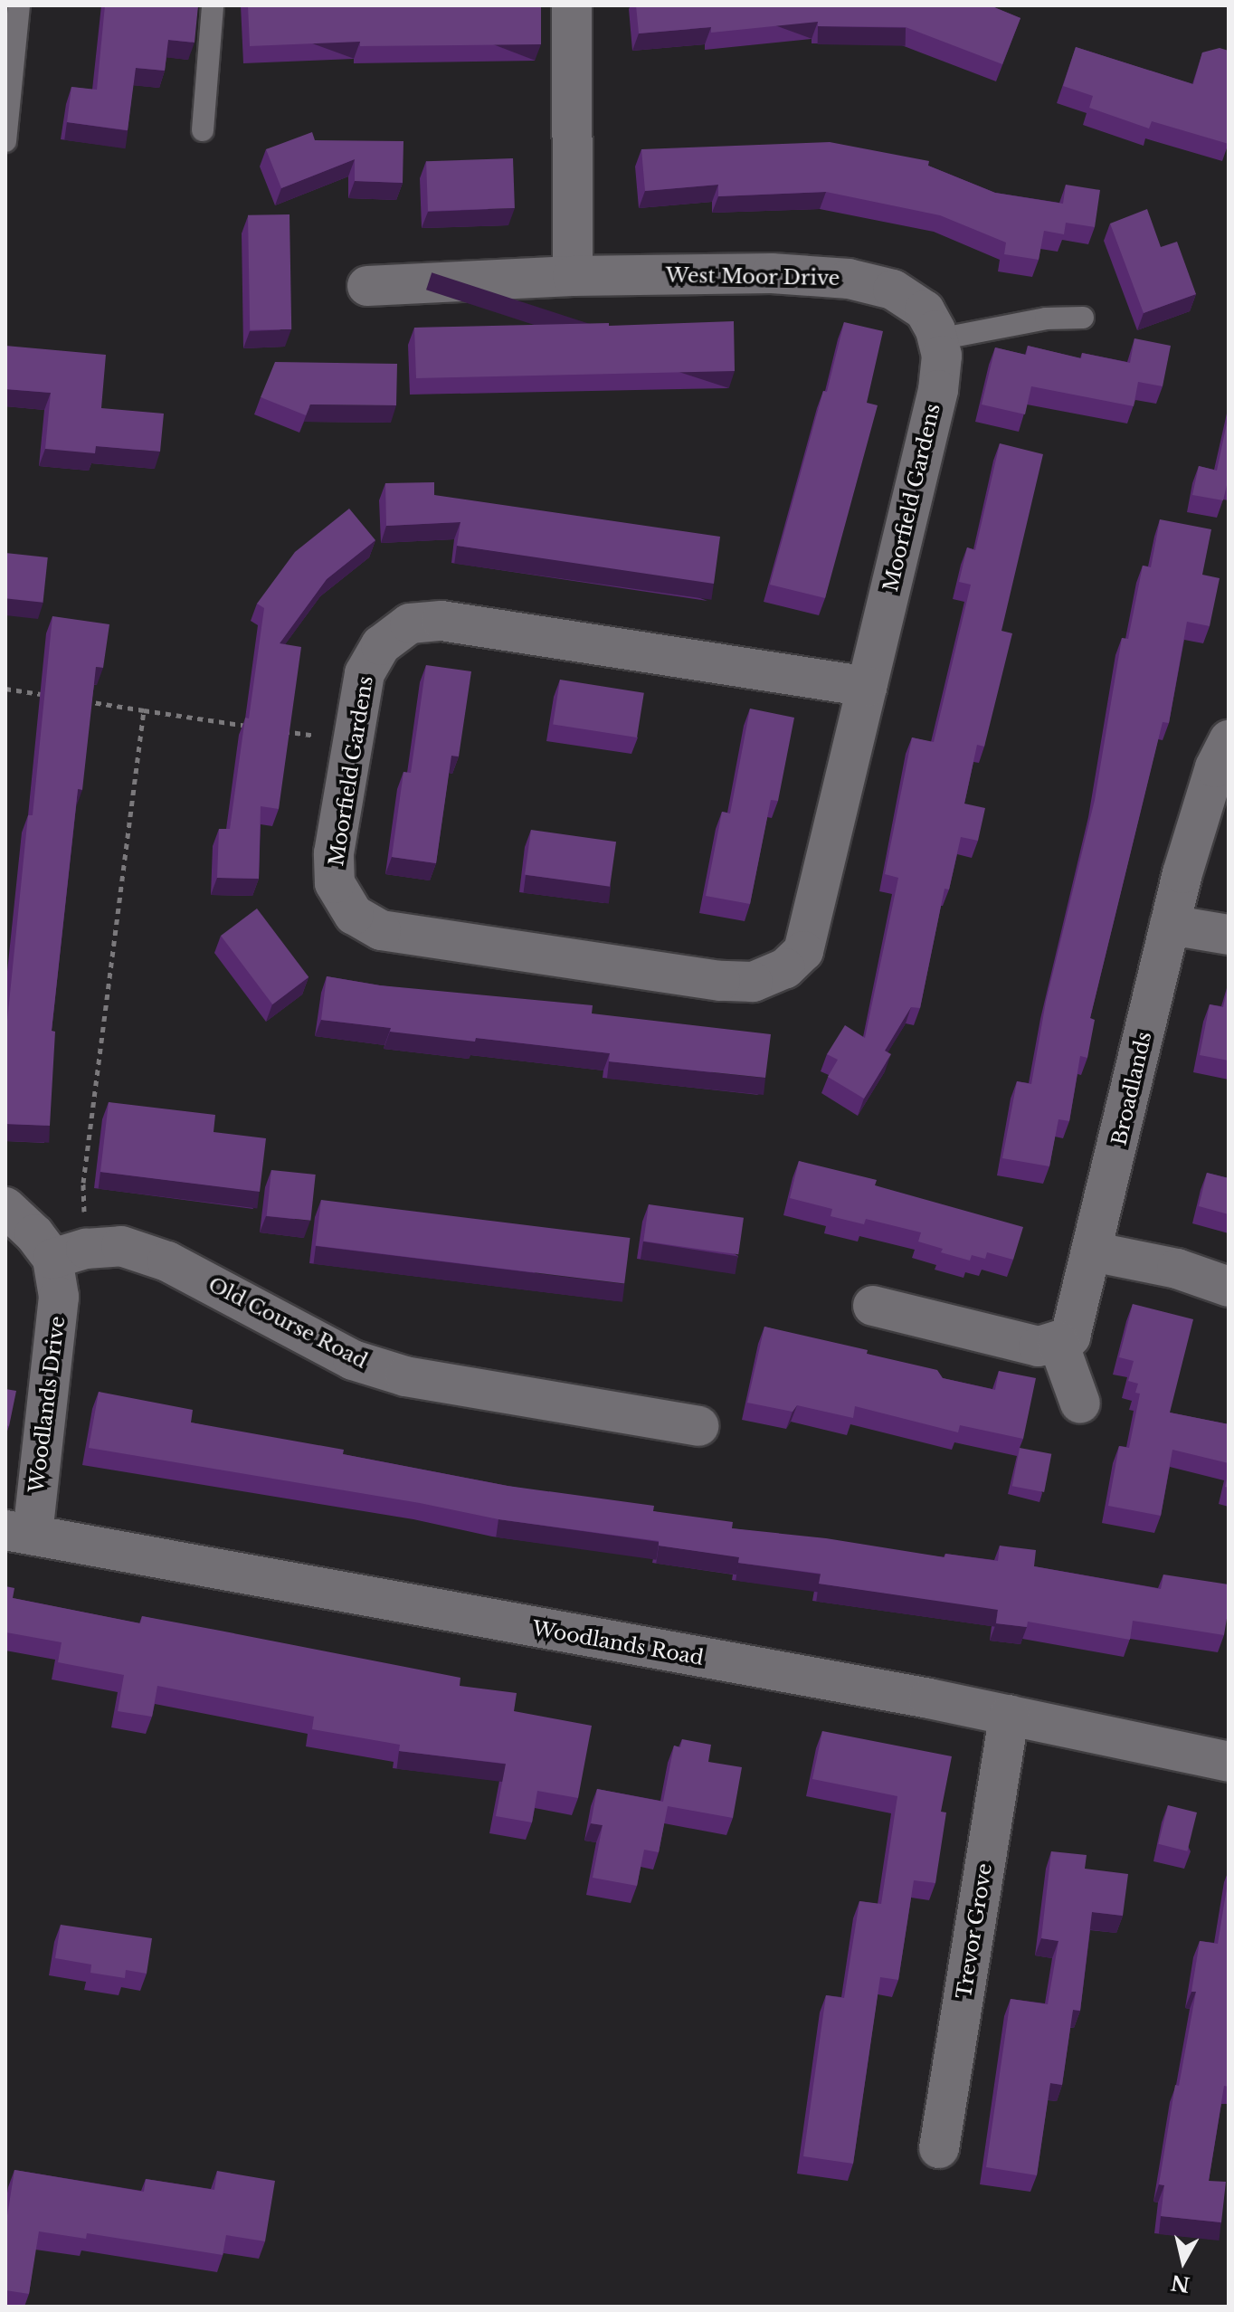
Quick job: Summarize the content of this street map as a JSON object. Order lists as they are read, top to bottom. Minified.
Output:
{"streets":{"street":["West Moor Drive","Moorfield Gardens","Broadlands","Old Course Road","Woodlands Drive","Woodlands Road","Trevor Grove"]},"crossings":[["West Moor Drive","Moorfield Gardens"],["Old Course Road","Woodlands Drive"],["Woodlands Drive","Woodlands Road"],["Woodlands Road","Trevor Grove"]],"north":"bottom"}
